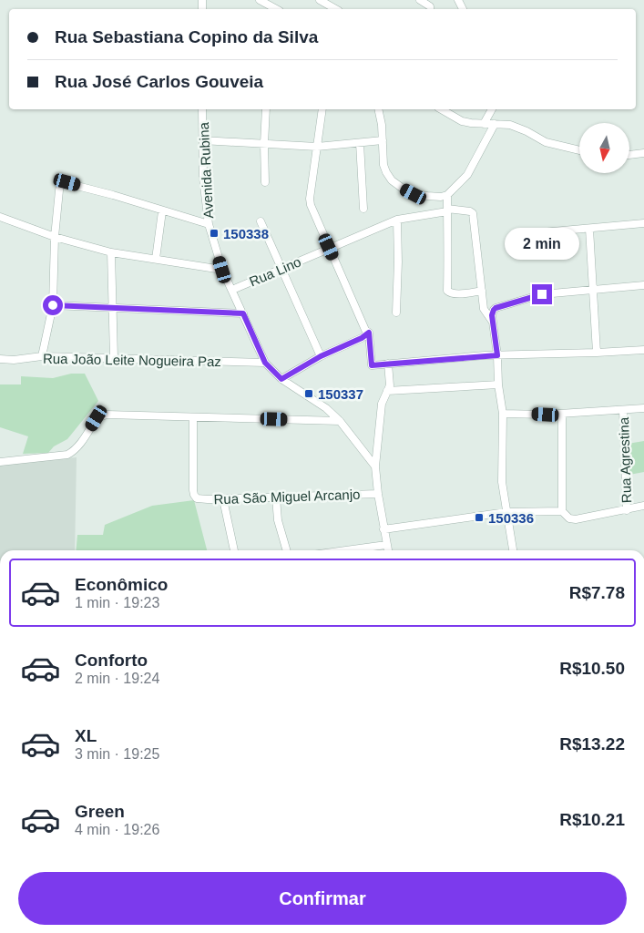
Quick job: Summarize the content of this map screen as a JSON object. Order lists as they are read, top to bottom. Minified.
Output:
{"streets":{"street":["Avenida Rubina","Rua Lino","Rua João Leite Nogueira Paz","Rua Agrestina","Rua São Miguel Arcanjo"]},"crossings":[["Avenida Rubina","Rua Lino"],["Avenida Rubina","Rua João Leite Nogueira Paz"]],"places":{"transit":["150338","150337","150336"]},"north":"bottom","page":{"banner":["Rua Sebastiana Copino da Silva","Rua José Carlos Gouveia"],"bubble":"2 min","list":[{"name":"Econômico","note":"1 min · 19:23","value":"R$7.78"},{"name":"Conforto","note":"2 min · 19:24","value":"R$10.50"},{"name":"XL","note":"3 min · 19:25","value":"R$13.22"},{"name":"Green","note":"4 min · 19:26","value":"R$10.21"}],"buttons":"Confirmar"}}
